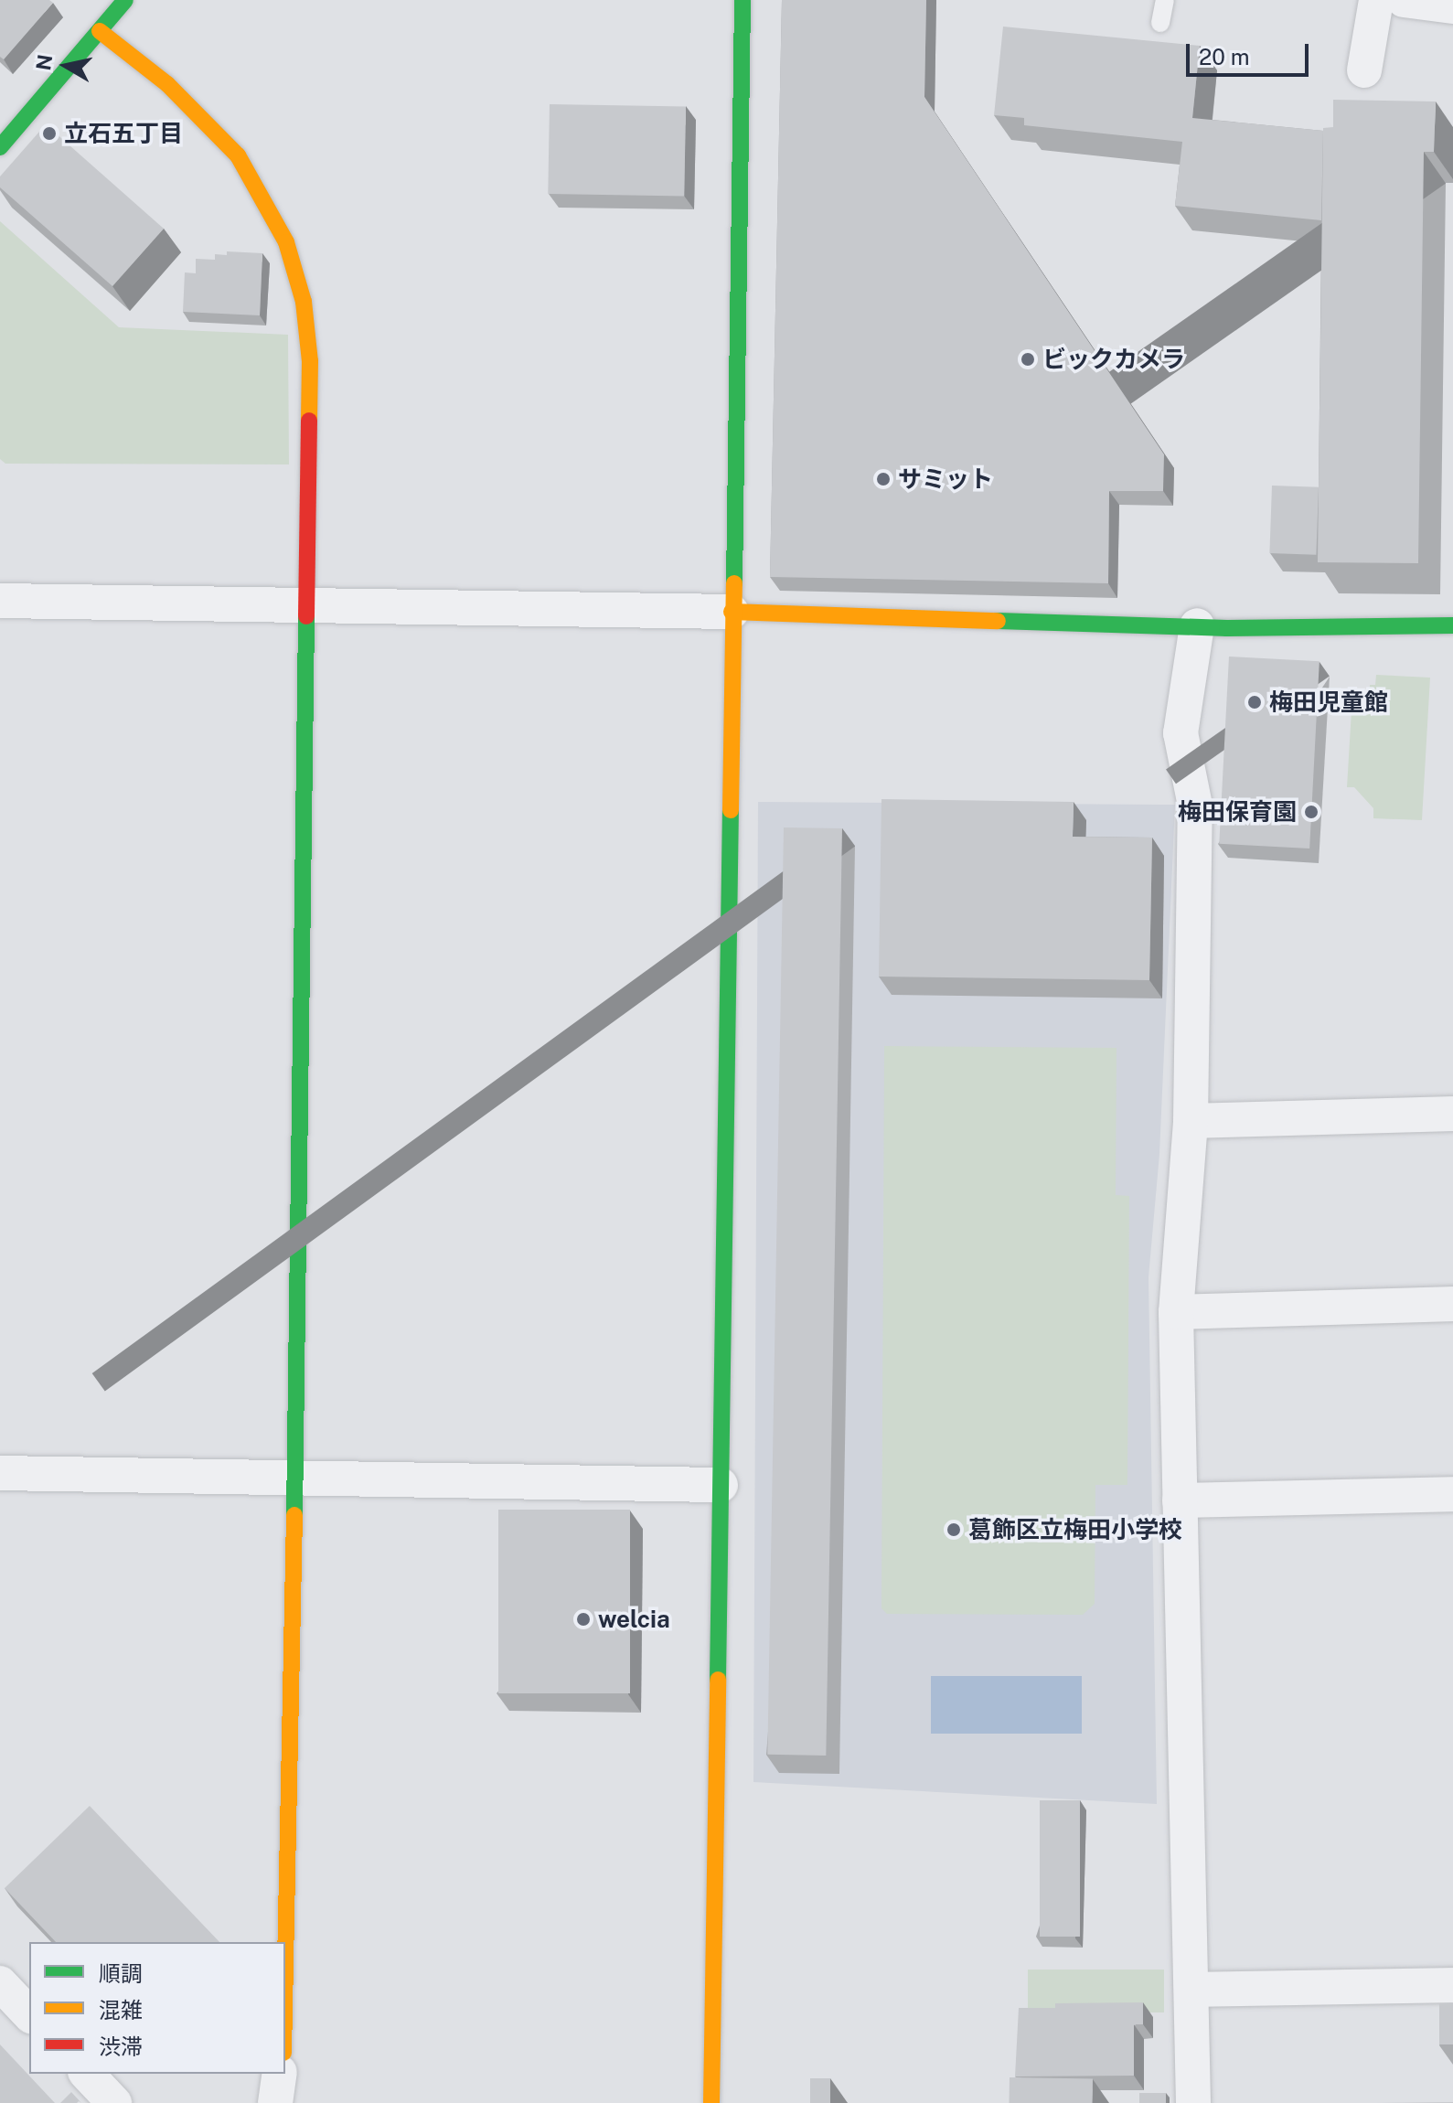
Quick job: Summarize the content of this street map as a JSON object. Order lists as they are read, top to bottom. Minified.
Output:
{"places":["立石五丁目","ビックカメラ","サミット","梅田児童館","梅田保育園","葛飾区立梅田小学校","welcia"],"legend":["順調","混雑","渋滞"],"scale_bar":"20 m","north":"left"}
